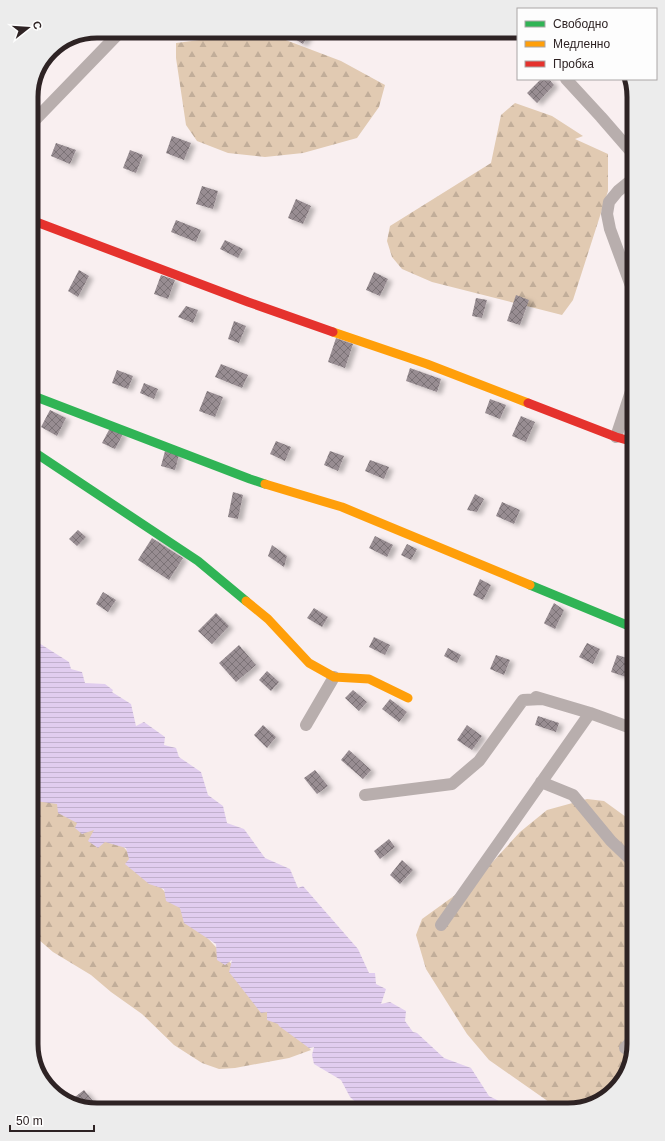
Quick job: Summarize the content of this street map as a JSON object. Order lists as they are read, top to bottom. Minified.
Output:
{"legend":["Свободно","Медленно","Пробка"],"scale_bar":"50 m","north":"right"}
